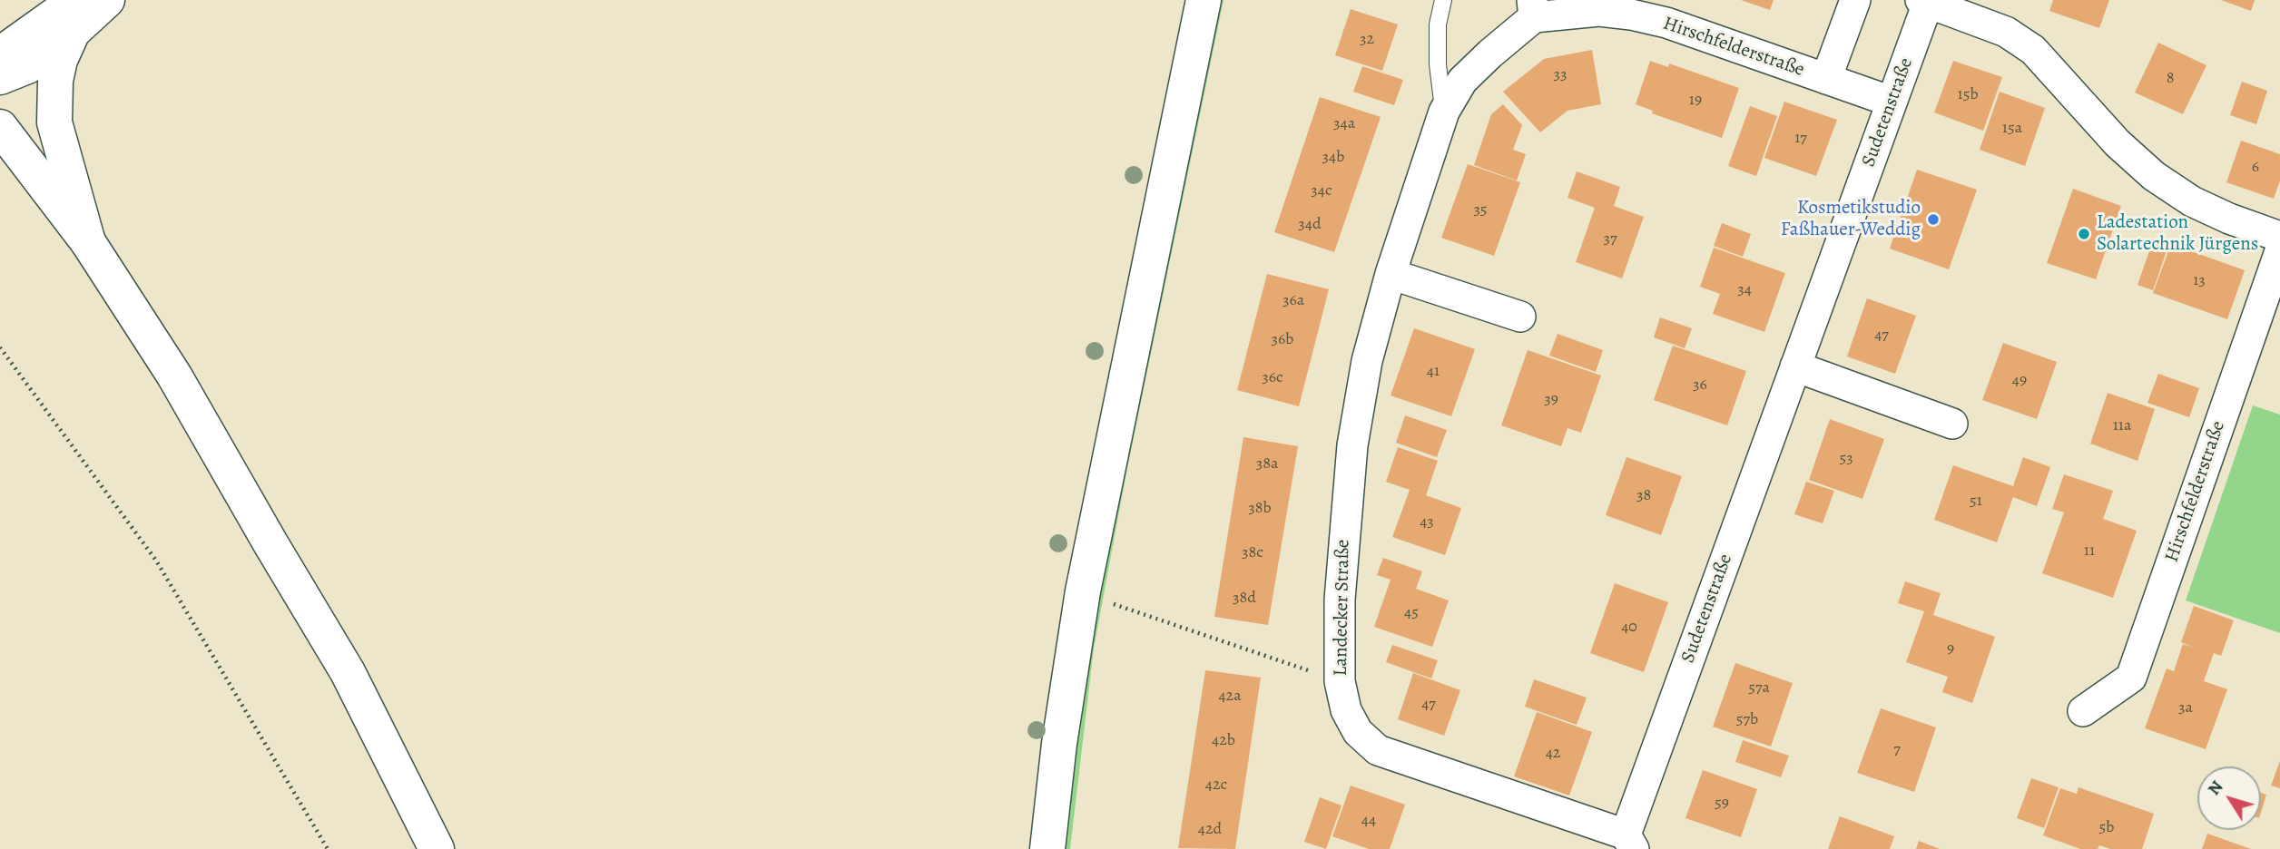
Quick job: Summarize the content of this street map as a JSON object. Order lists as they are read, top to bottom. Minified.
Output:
{"streets":{"street":["Hirschfelderstraße","Sudetenstraße","Landecker Straße"]},"crossings":[["Hirschfelderstraße","Sudetenstraße"],["Hirschfelderstraße","Landecker Straße"],["Sudetenstraße","Landecker Straße"]],"places":["Kosmetikstudio Faßhauer-Weddig","Ladestation Solartechnik Jürgens"],"house_numbers":["32","33","8","15b","19","34a","15a","17","34b","6","34c","35","34d","37","13","34","36a","47","36b","41","36c","49","36","39","11a","53","38a","38","51","38b","43","11","38c","38d","45","40","9","57a","42a","47","3a","57b","42b","7","42","42c","59","44","5b","42d"],"north":"top left"}
